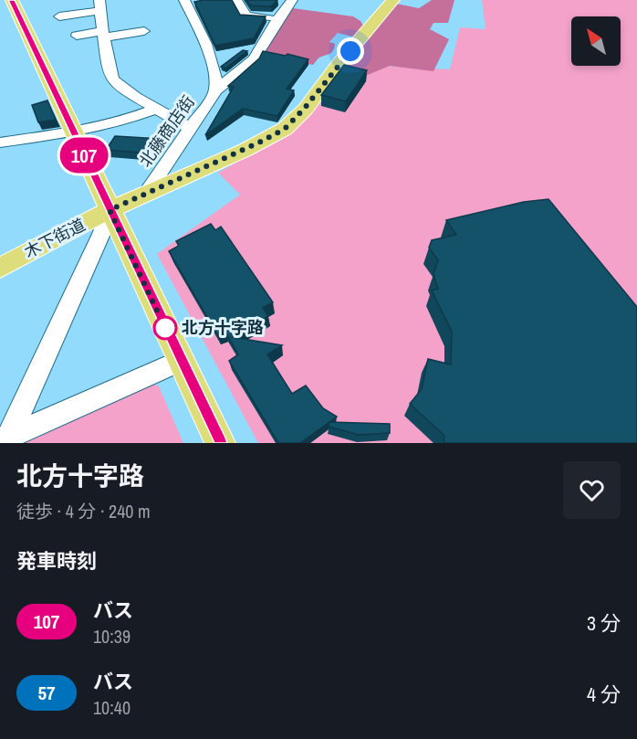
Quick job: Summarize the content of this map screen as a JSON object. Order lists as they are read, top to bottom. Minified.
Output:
{"streets":{"main road":["木下街道"],"street":["北藤商店街"]},"crossings":[["北藤商店街","木下街道"]],"places":["北方十字路"],"lines":["bus line 107"],"north":"top left","page":{"on_map":"107","heading":[["北方十字路","徒歩 · 4 分 · 240 m"],"発車時刻"],"list":[{"mark":"107","name":"バス","note":"10:39","value":"3 分"},{"mark":"57","name":"バス","note":"10:40","value":"4 分"}]}}
